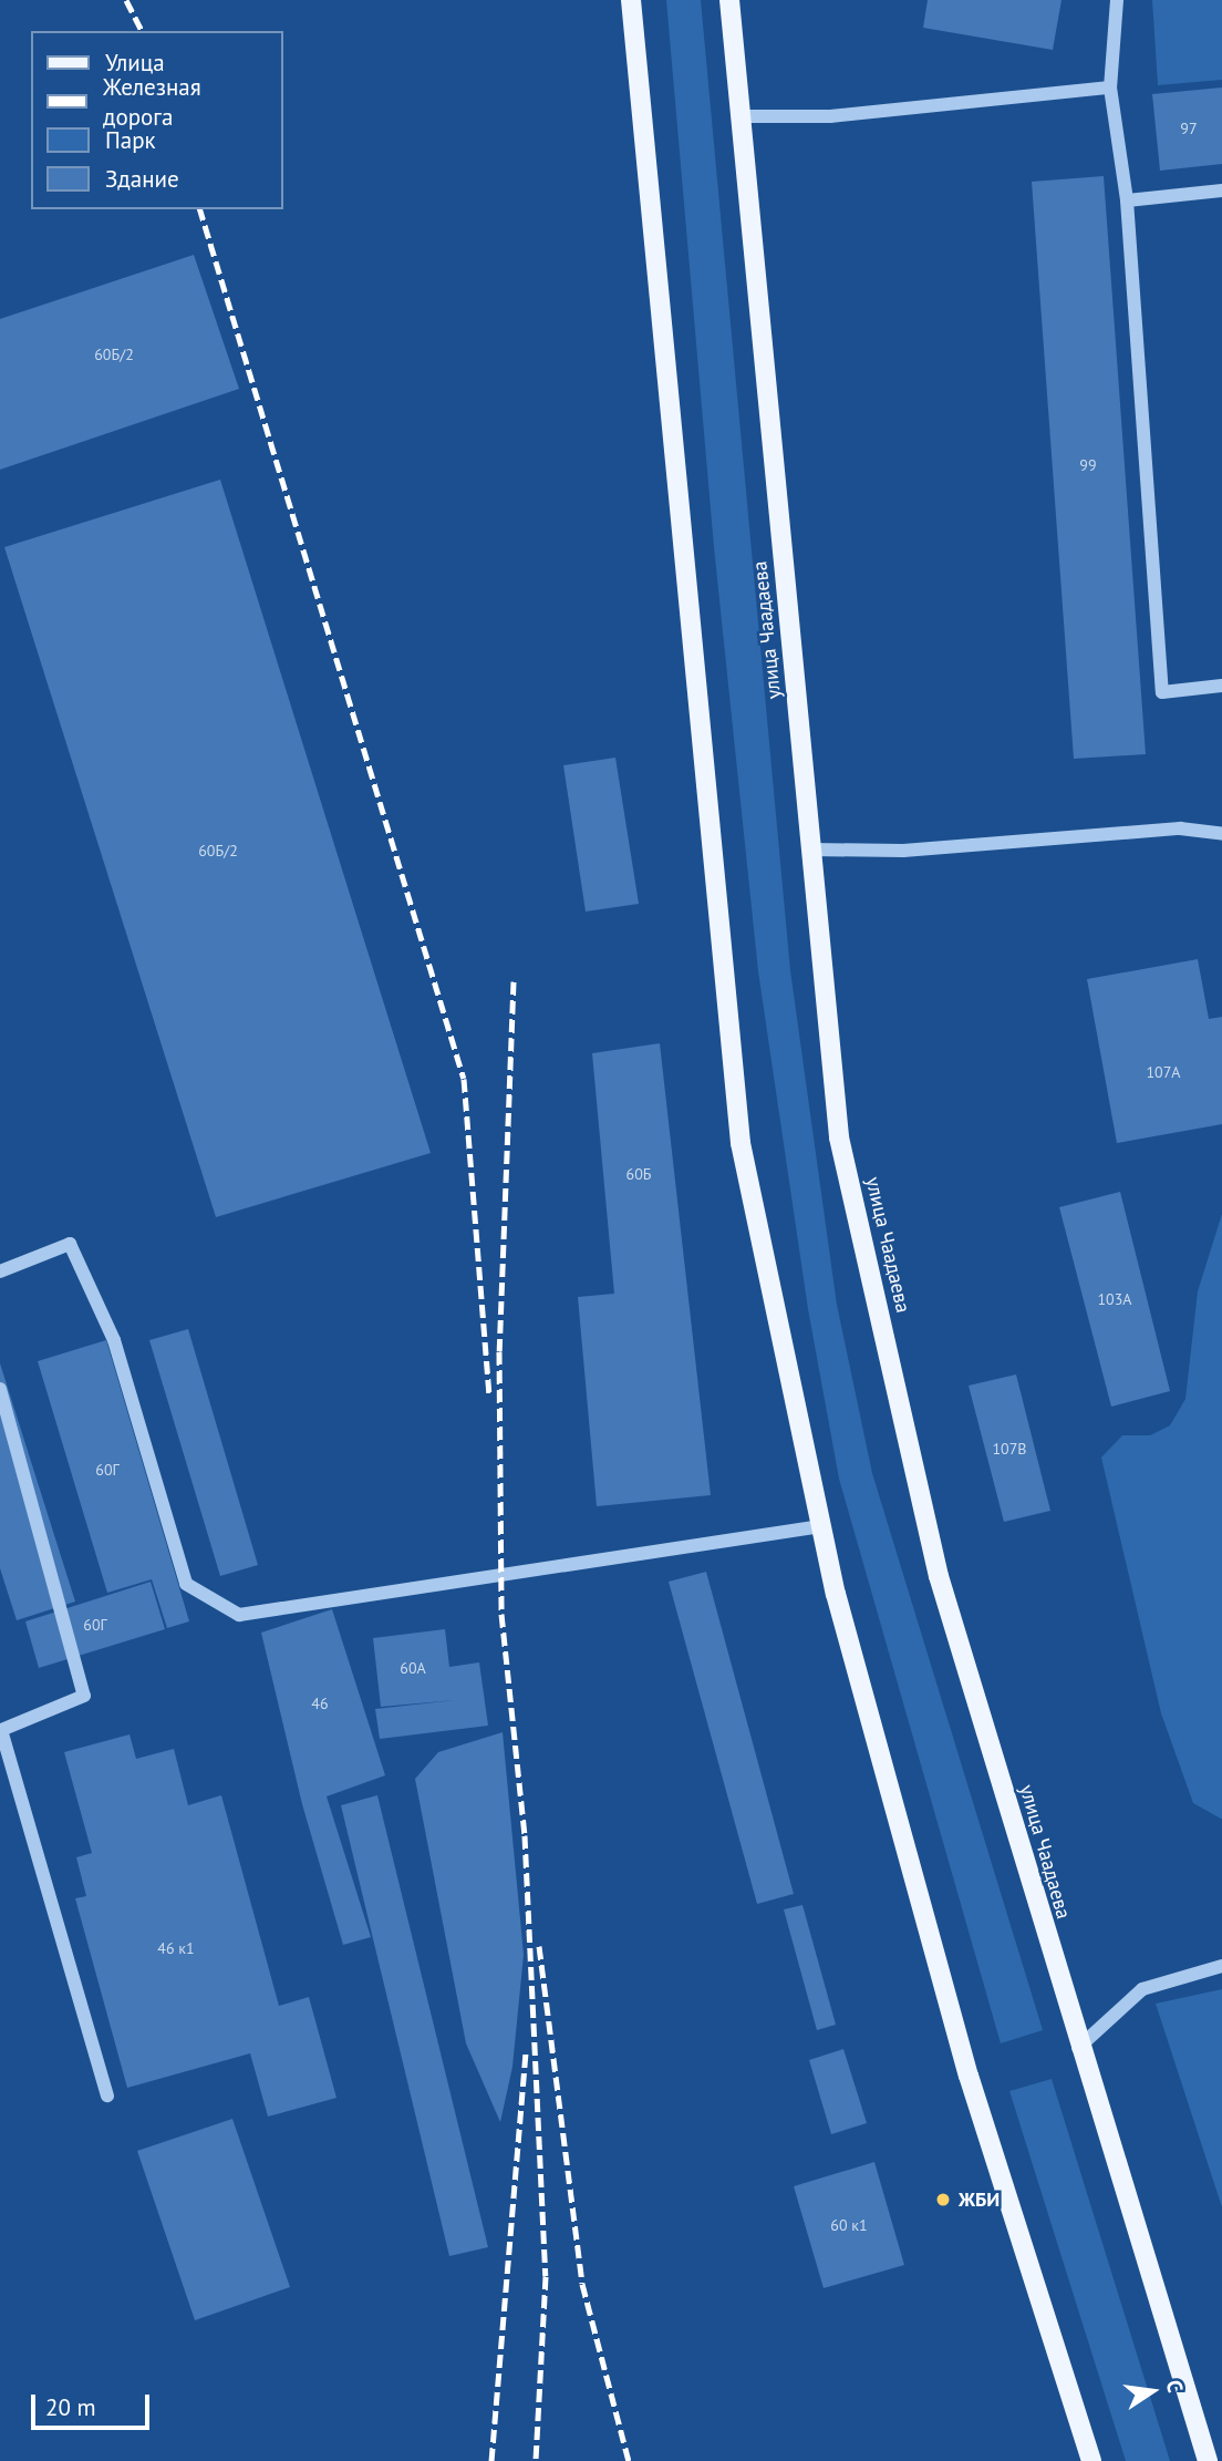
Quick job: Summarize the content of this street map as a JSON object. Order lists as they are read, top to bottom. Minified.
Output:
{"streets":{"main road":["улица Чаадаева"]},"places":["ЖБИ"],"house_numbers":["97","60Б/2","99","60Б/2","107А","60Б","103А","107В","60Г","60Г","60А","46","46 к1","60 к1"],"legend":["Улица","Железная дорога","Парк","Здание"],"scale_bar":"20 m","north":"right"}
